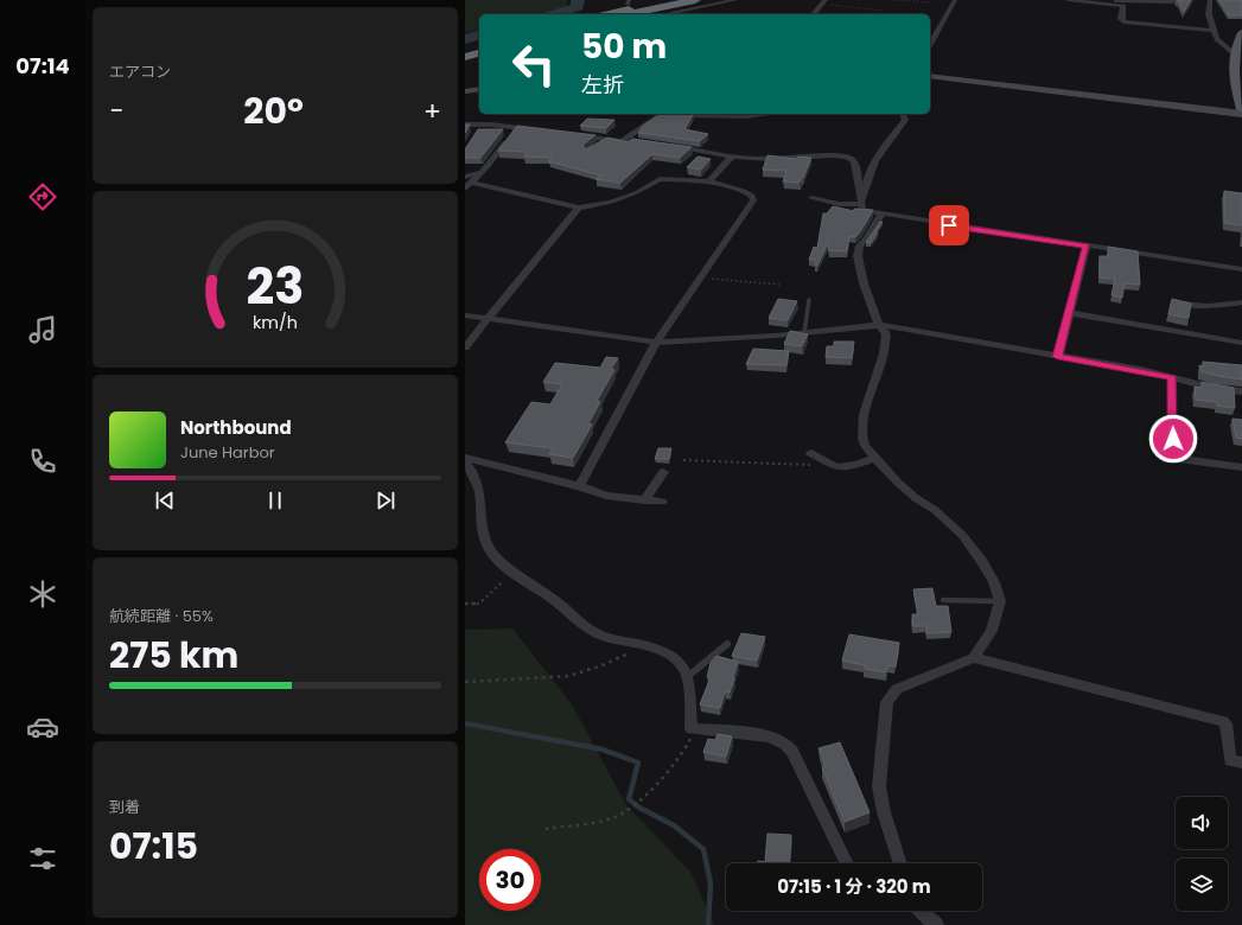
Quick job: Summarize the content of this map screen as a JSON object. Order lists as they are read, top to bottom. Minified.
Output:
{"page":{"tabs":"07:14","tile":["エアコン",["航続距離 · 55%","275 km"],["到着","07:15"]],"turn":["50 m","左折"],"heat":["−","20°","+"],"song":["Northbound","June Harbor"],"limit":"30","trip":"07:15 · 1 分 · 320 m","gauge":["23","km/h"]}}
